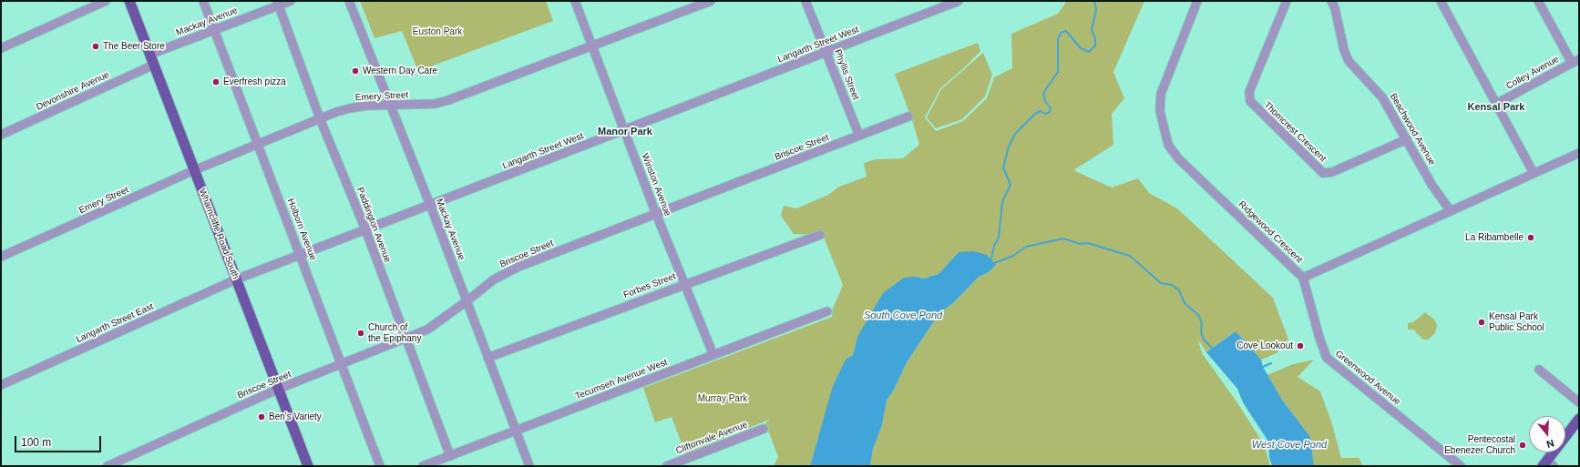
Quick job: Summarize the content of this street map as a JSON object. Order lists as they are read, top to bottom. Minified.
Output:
{"streets":{"main road":["Wharncliffe Road South"],"street":["Mackay Avenue","Langarth Street West","Colley Avenue","Phyllis Street","Devonshire Avenue","Emery Street","Beachwood Avenue","Thomcrest Crescent","Briscoe Street","Winston Avenue","Paddington Avenue","Holborn Avenue","Ridgewood Crescent","Forbes Street","Langarth Street East","Greenwood Avenue","Tecumseh Avenue West","Cliftonvale Avenue"]},"crossings":[["Mackay Avenue","Langarth Street West"],["Mackay Avenue","Emery Street"],["Mackay Avenue","Briscoe Street"],["Mackay Avenue","Paddington Avenue"],["Mackay Avenue","Holborn Avenue"],["Mackay Avenue","Wharncliffe Road South"],["Mackay Avenue","Forbes Street"],["Mackay Avenue","Tecumseh Avenue West"],["Langarth Street West","Phyllis Street"],["Langarth Street West","Winston Avenue"],["Langarth Street West","Paddington Avenue"],["Langarth Street West","Holborn Avenue"],["Langarth Street West","Wharncliffe Road South"],["Langarth Street West","Langarth Street East"],["Phyllis Street","Briscoe Street"],["Devonshire Avenue","Wharncliffe Road South"],["Emery Street","Winston Avenue"],["Emery Street","Paddington Avenue"],["Emery Street","Holborn Avenue"],["Emery Street","Wharncliffe Road South"],["Beachwood Avenue","Thomcrest Crescent"],["Beachwood Avenue","Ridgewood Crescent"],["Briscoe Street","Winston Avenue"],["Briscoe Street","Paddington Avenue"],["Briscoe Street","Holborn Avenue"],["Briscoe Street","Wharncliffe Road South"],["Winston Avenue","Forbes Street"],["Winston Avenue","Tecumseh Avenue West"],["Paddington Avenue","Tecumseh Avenue West"],["Ridgewood Crescent","Greenwood Avenue"],["Wharncliffe Road South","Langarth Street East"]],"districts":["Kensal Park","Manor Park"],"water":["South Cove Pond","West Cove Pond"],"parks":["Euston Park","Murray Park"],"places":["The Beer Store","Western Day Care","Everfresh pizza","La Ribambelle","Kensal Park Public School","Church of the Epiphany","Cove Lookout","Ben's Variety","Pentecostal Ebenezer Church"],"scale_bar":"100 m","north":"bottom"}
